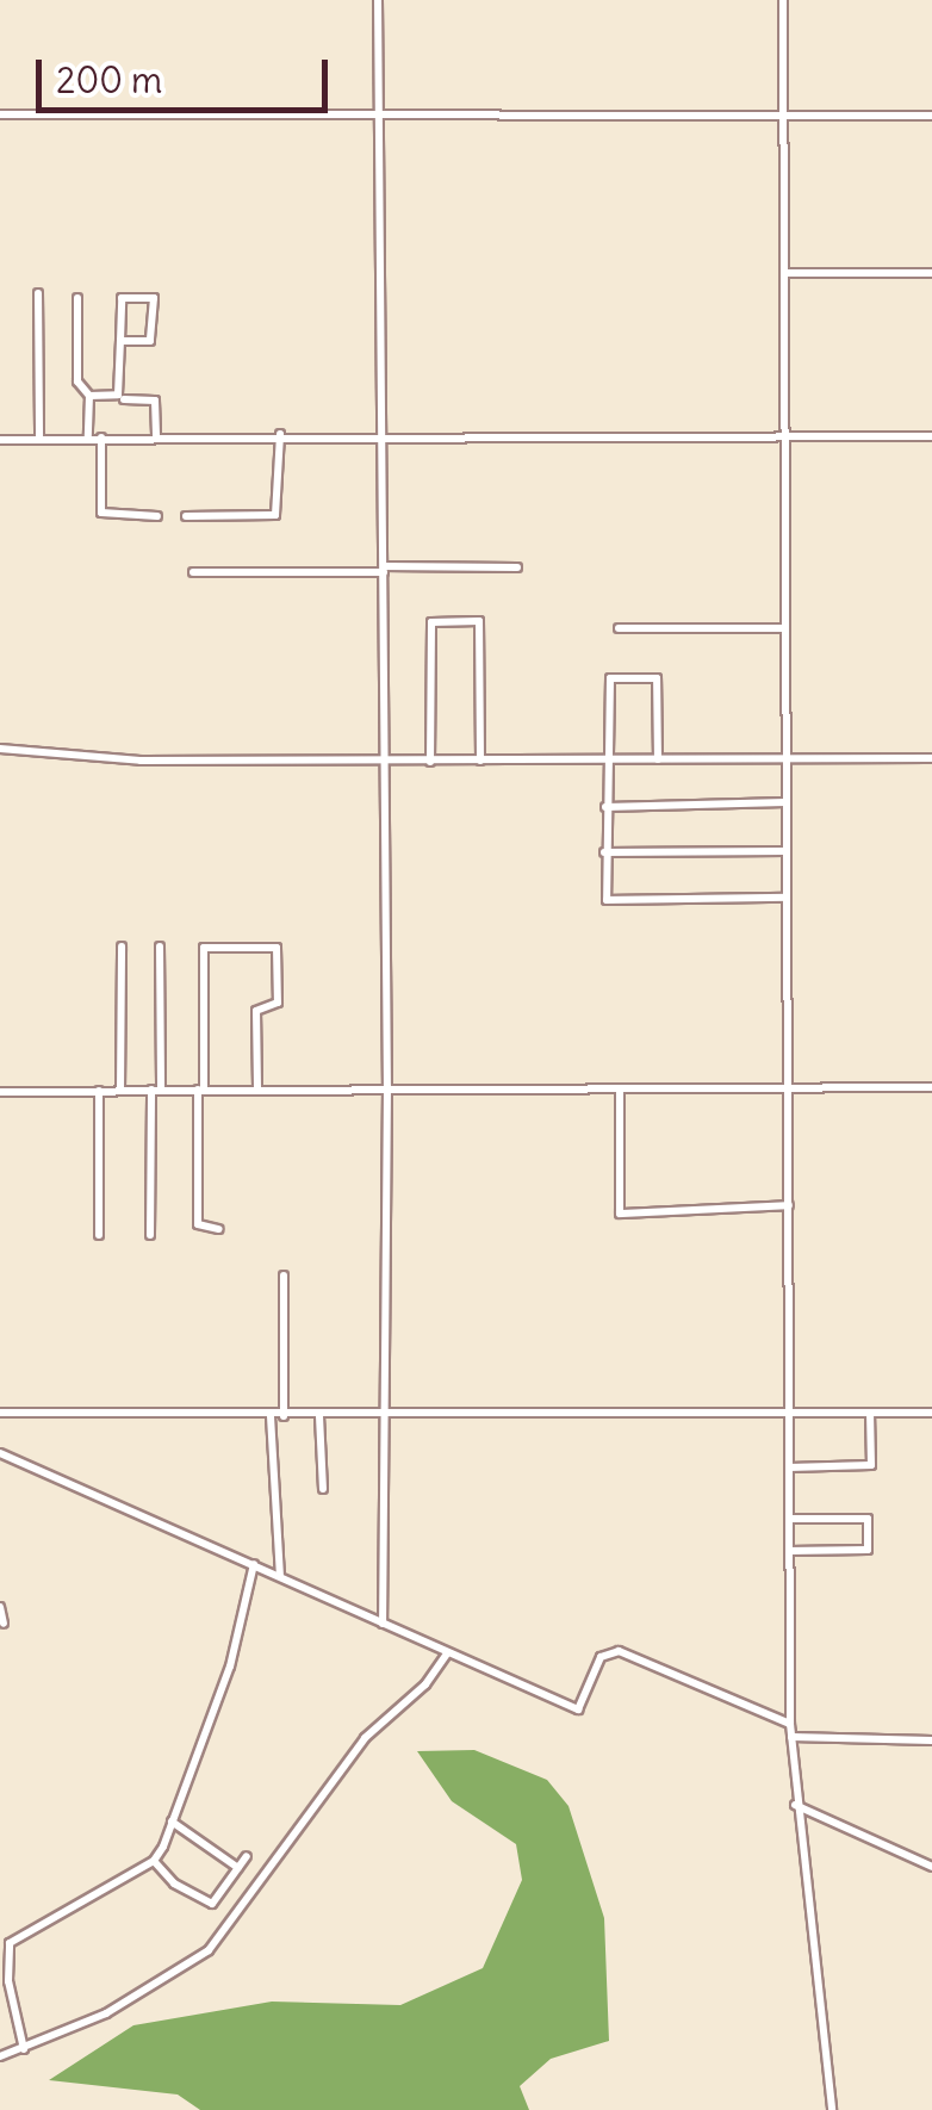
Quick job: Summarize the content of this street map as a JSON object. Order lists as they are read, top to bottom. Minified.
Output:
{"scale_bar":"200 m"}
